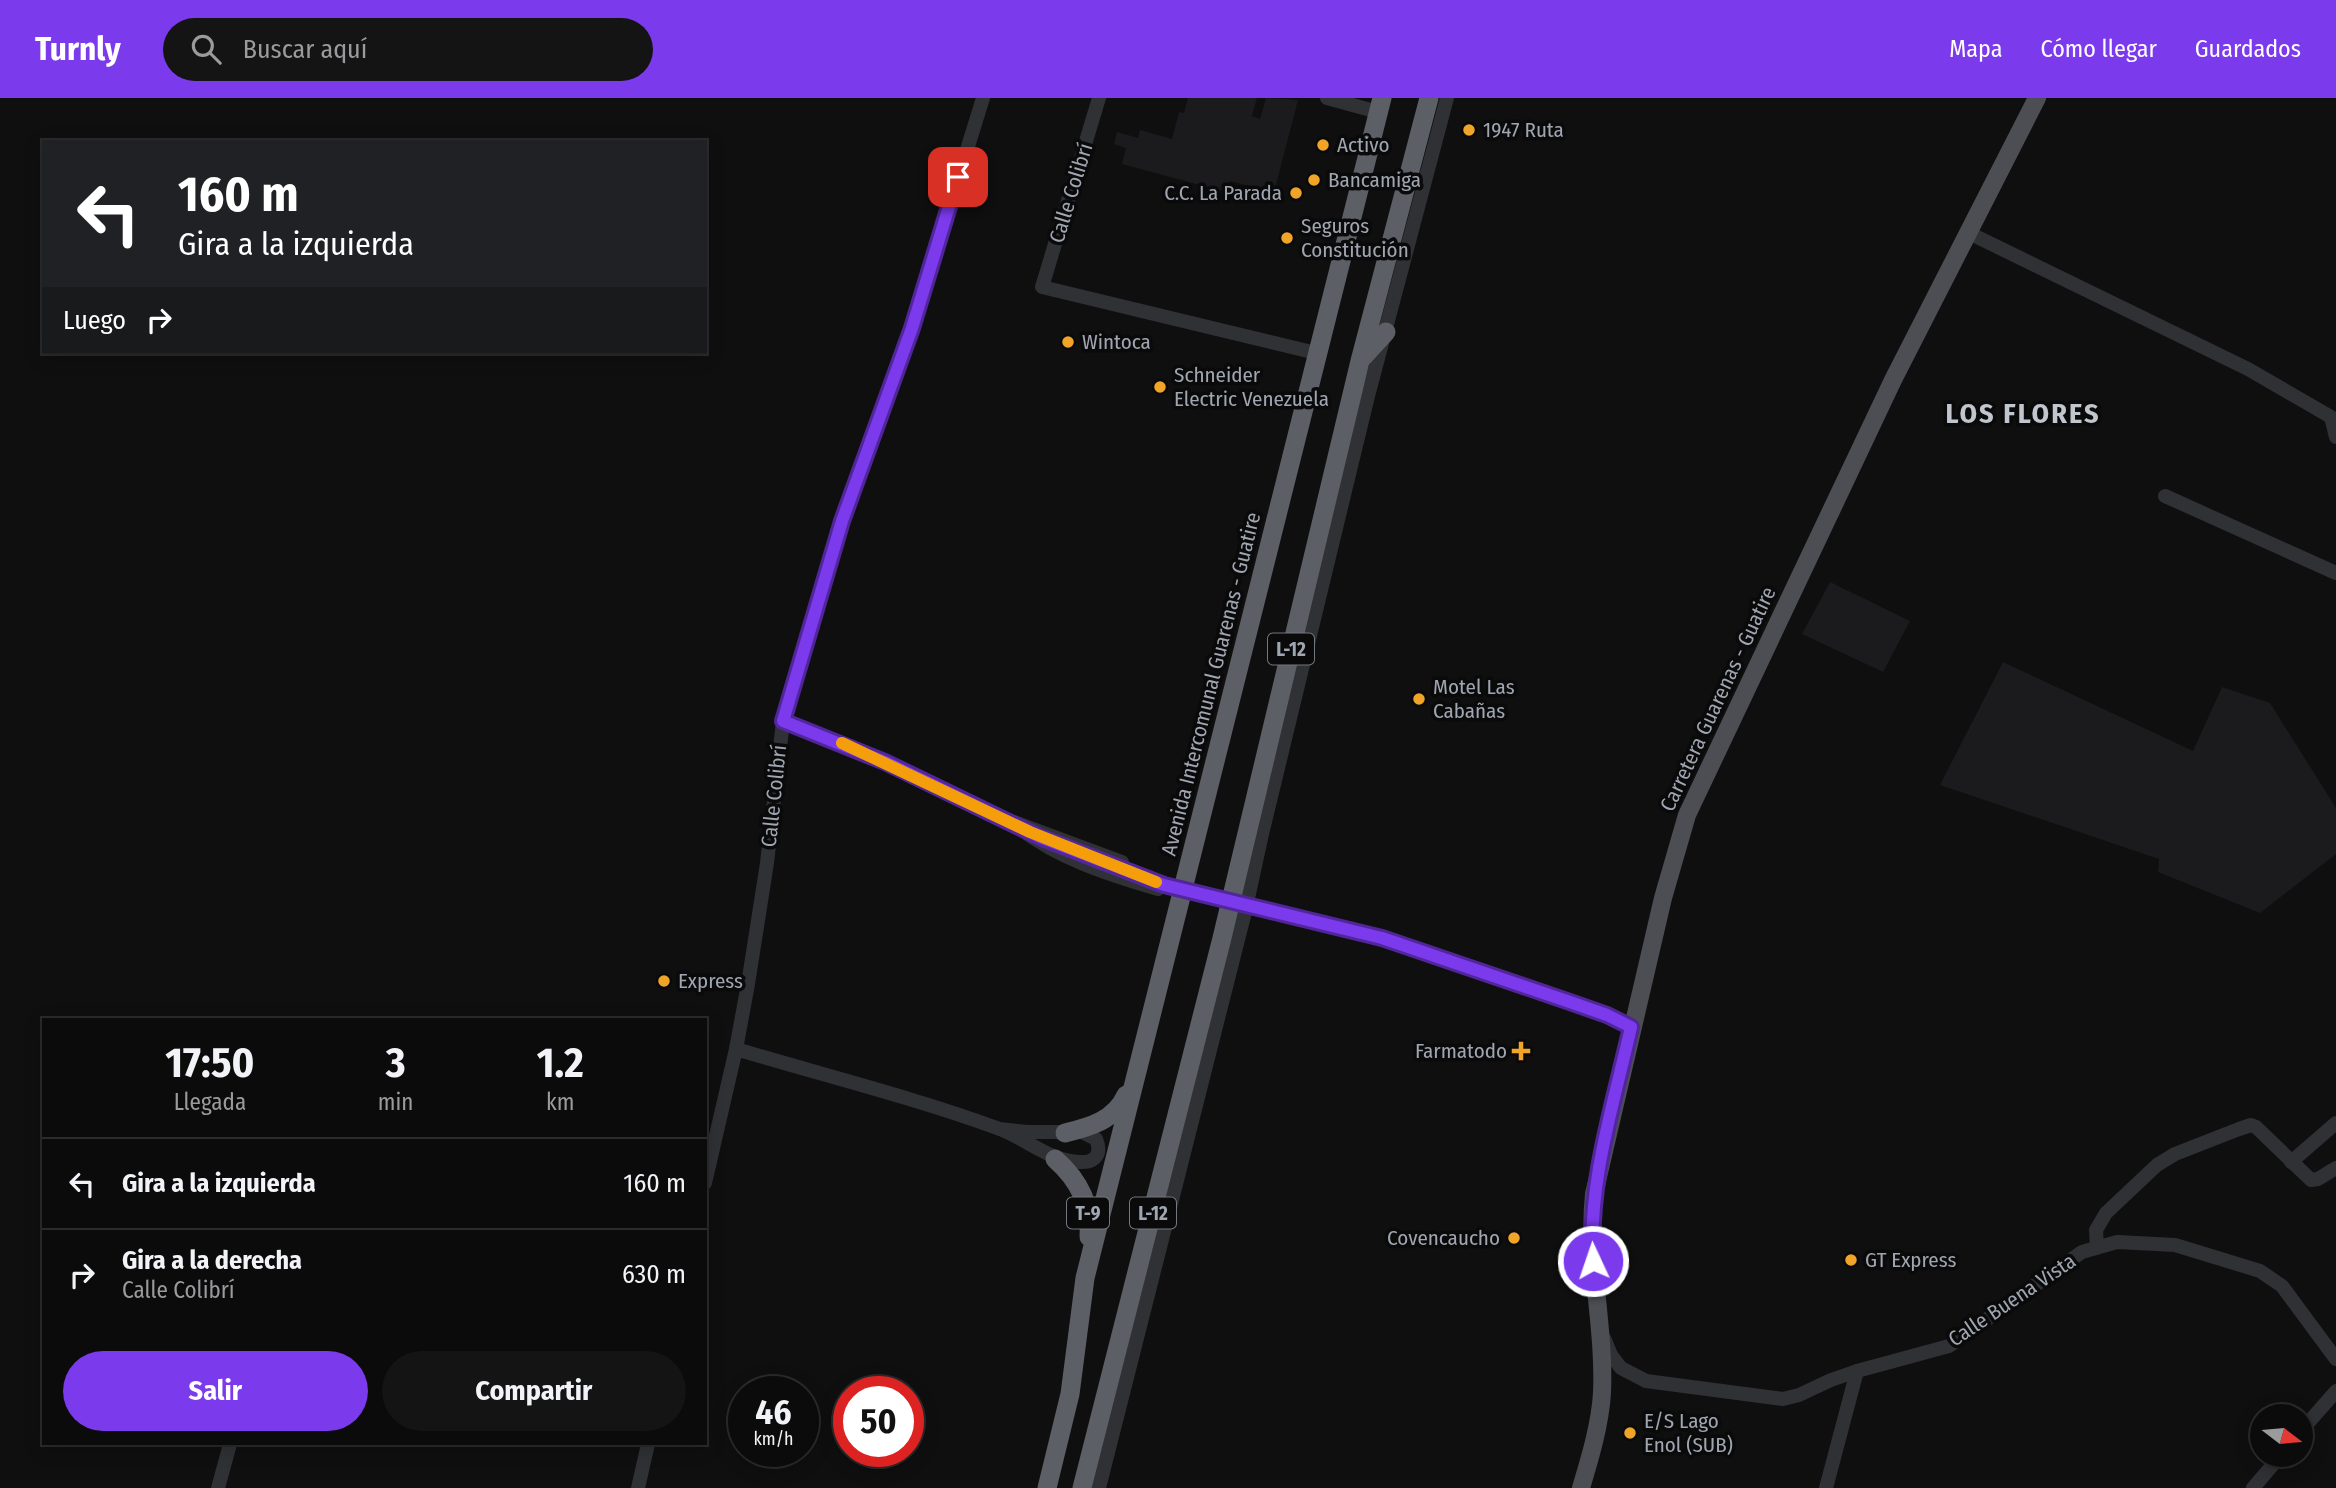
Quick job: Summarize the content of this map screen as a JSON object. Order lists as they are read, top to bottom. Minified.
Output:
{"streets":{"highway":["L-12","Avenida Intercomunal Guarenas - Guatire","T-9"],"main road":["Carretera Guarenas - Guatire"],"street":["Calle Colibrí","Calle Buena Vista"]},"crossings":[["Calle Colibrí","Avenida Intercomunal Guarenas - Guatire"],["Avenida Intercomunal Guarenas - Guatire","T-9"],["Carretera Guarenas - Guatire","Calle Buena Vista"]],"districts":["LOS FLORES"],"places":{"other":["1947 Ruta","Activo","Bancamiga","C.C. La Parada","Seguros Constitución","Wintoca","Schneider Electric Venezuela","Motel Las Cabañas","Express","Covencaucho","GT Express","E/S Lago Enol (SUB)"],"health":["Farmatodo"]},"north":"right","page":{"header":"Turnly","search":"Buscar aquí","nav":["Mapa","Cómo llegar","Guardados"],"turn":["160 m","Gira a la izquierda"],"then":"Luego","eta":["17:50","Llegada","3","min","1.2","km"],"list":[{"name":"Gira a la izquierda","value":"160 m"},{"name":"Gira a la derecha","note":"Calle Colibrí","value":"630 m"}],"buttons":["Salir","Compartir"],"speed":"46 km/h","limit":"50"}}
